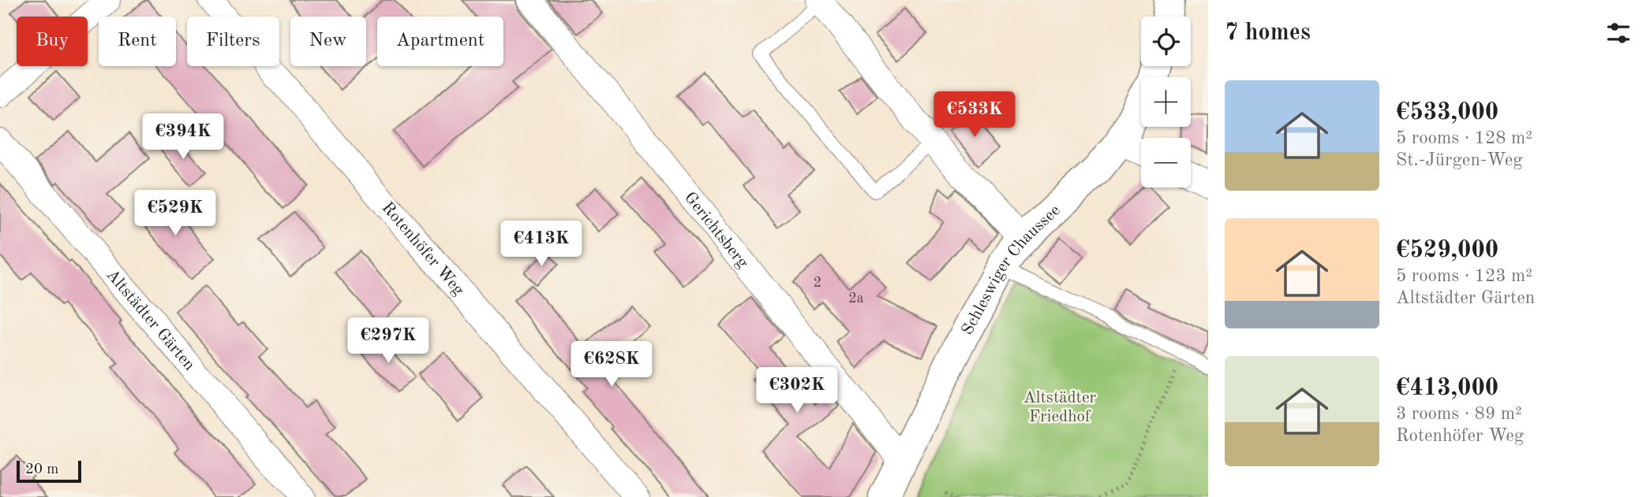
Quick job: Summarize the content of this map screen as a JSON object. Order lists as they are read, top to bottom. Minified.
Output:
{"streets":{"street":["Gerichtsberg","Rotenhöfer Weg","Schleswiger Chaussee","Altstädter Gärten"]},"crossings":[["Gerichtsberg","Schleswiger Chaussee"]],"parks":["Altstädter Friedhof"],"house_numbers":["2","2a"],"scale_bar":"20 m","page":{"heading":"7 homes","map_buttons":["+","−"],"chip":["Buy","Rent","Filters","New","Apartment"],"list":[{"name":"€533,000","note":"5 rooms · 128 m² · St.-Jürgen-Weg"},{"name":"€529,000","note":"5 rooms · 123 m² · Altstädter Gärten"},{"name":"€413,000","note":"3 rooms · 89 m² · Rotenhöfer Weg"}],"price":["€533K","€394K","€529K","€413K","€297K","€628K","€302K"],"scale":"20 m"}}
